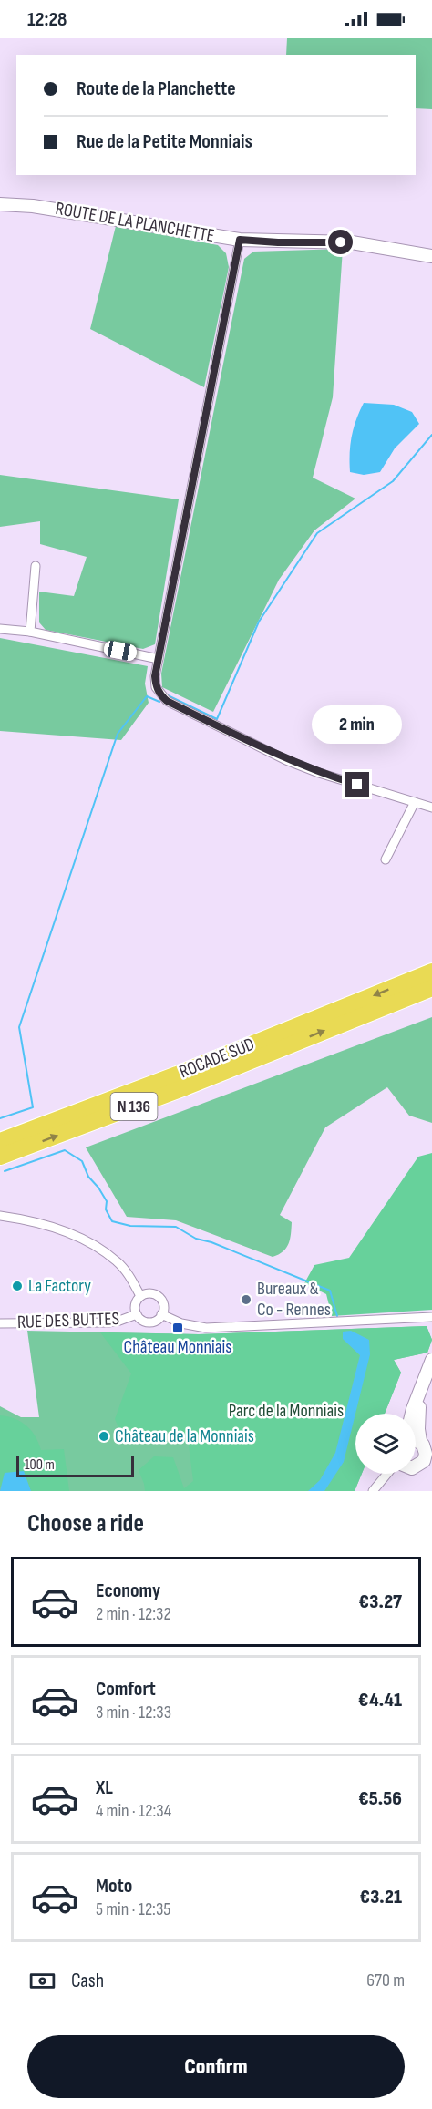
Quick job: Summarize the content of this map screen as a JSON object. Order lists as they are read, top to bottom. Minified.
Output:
{"streets":{"highway":["ROCADE SUD","N 136"],"street":["ROUTE DE LA PLANCHETTE","RUE DES BUTTES"]},"parks":["Parc de la Monniais"],"places":{"other":["La Factory","Bureaux & Co - Rennes","Château de la Monniais"],"transit":["Château Monniais"]},"scale_bar":"100 m","page":{"status":"12:28","banner":["Route de la Planchette","Rue de la Petite Monniais"],"bubble":"2 min","scale":"100 m","heading":"Choose a ride","list":[{"name":"Economy","note":"2 min · 12:32","value":"€3.27"},{"name":"Comfort","note":"3 min · 12:33","value":"€4.41"},{"name":"XL","note":"4 min · 12:34","value":"€5.56"},{"name":"Moto","note":"5 min · 12:35","value":"€3.21"}],"pay":["Cash","670 m"],"buttons":"Confirm"}}
